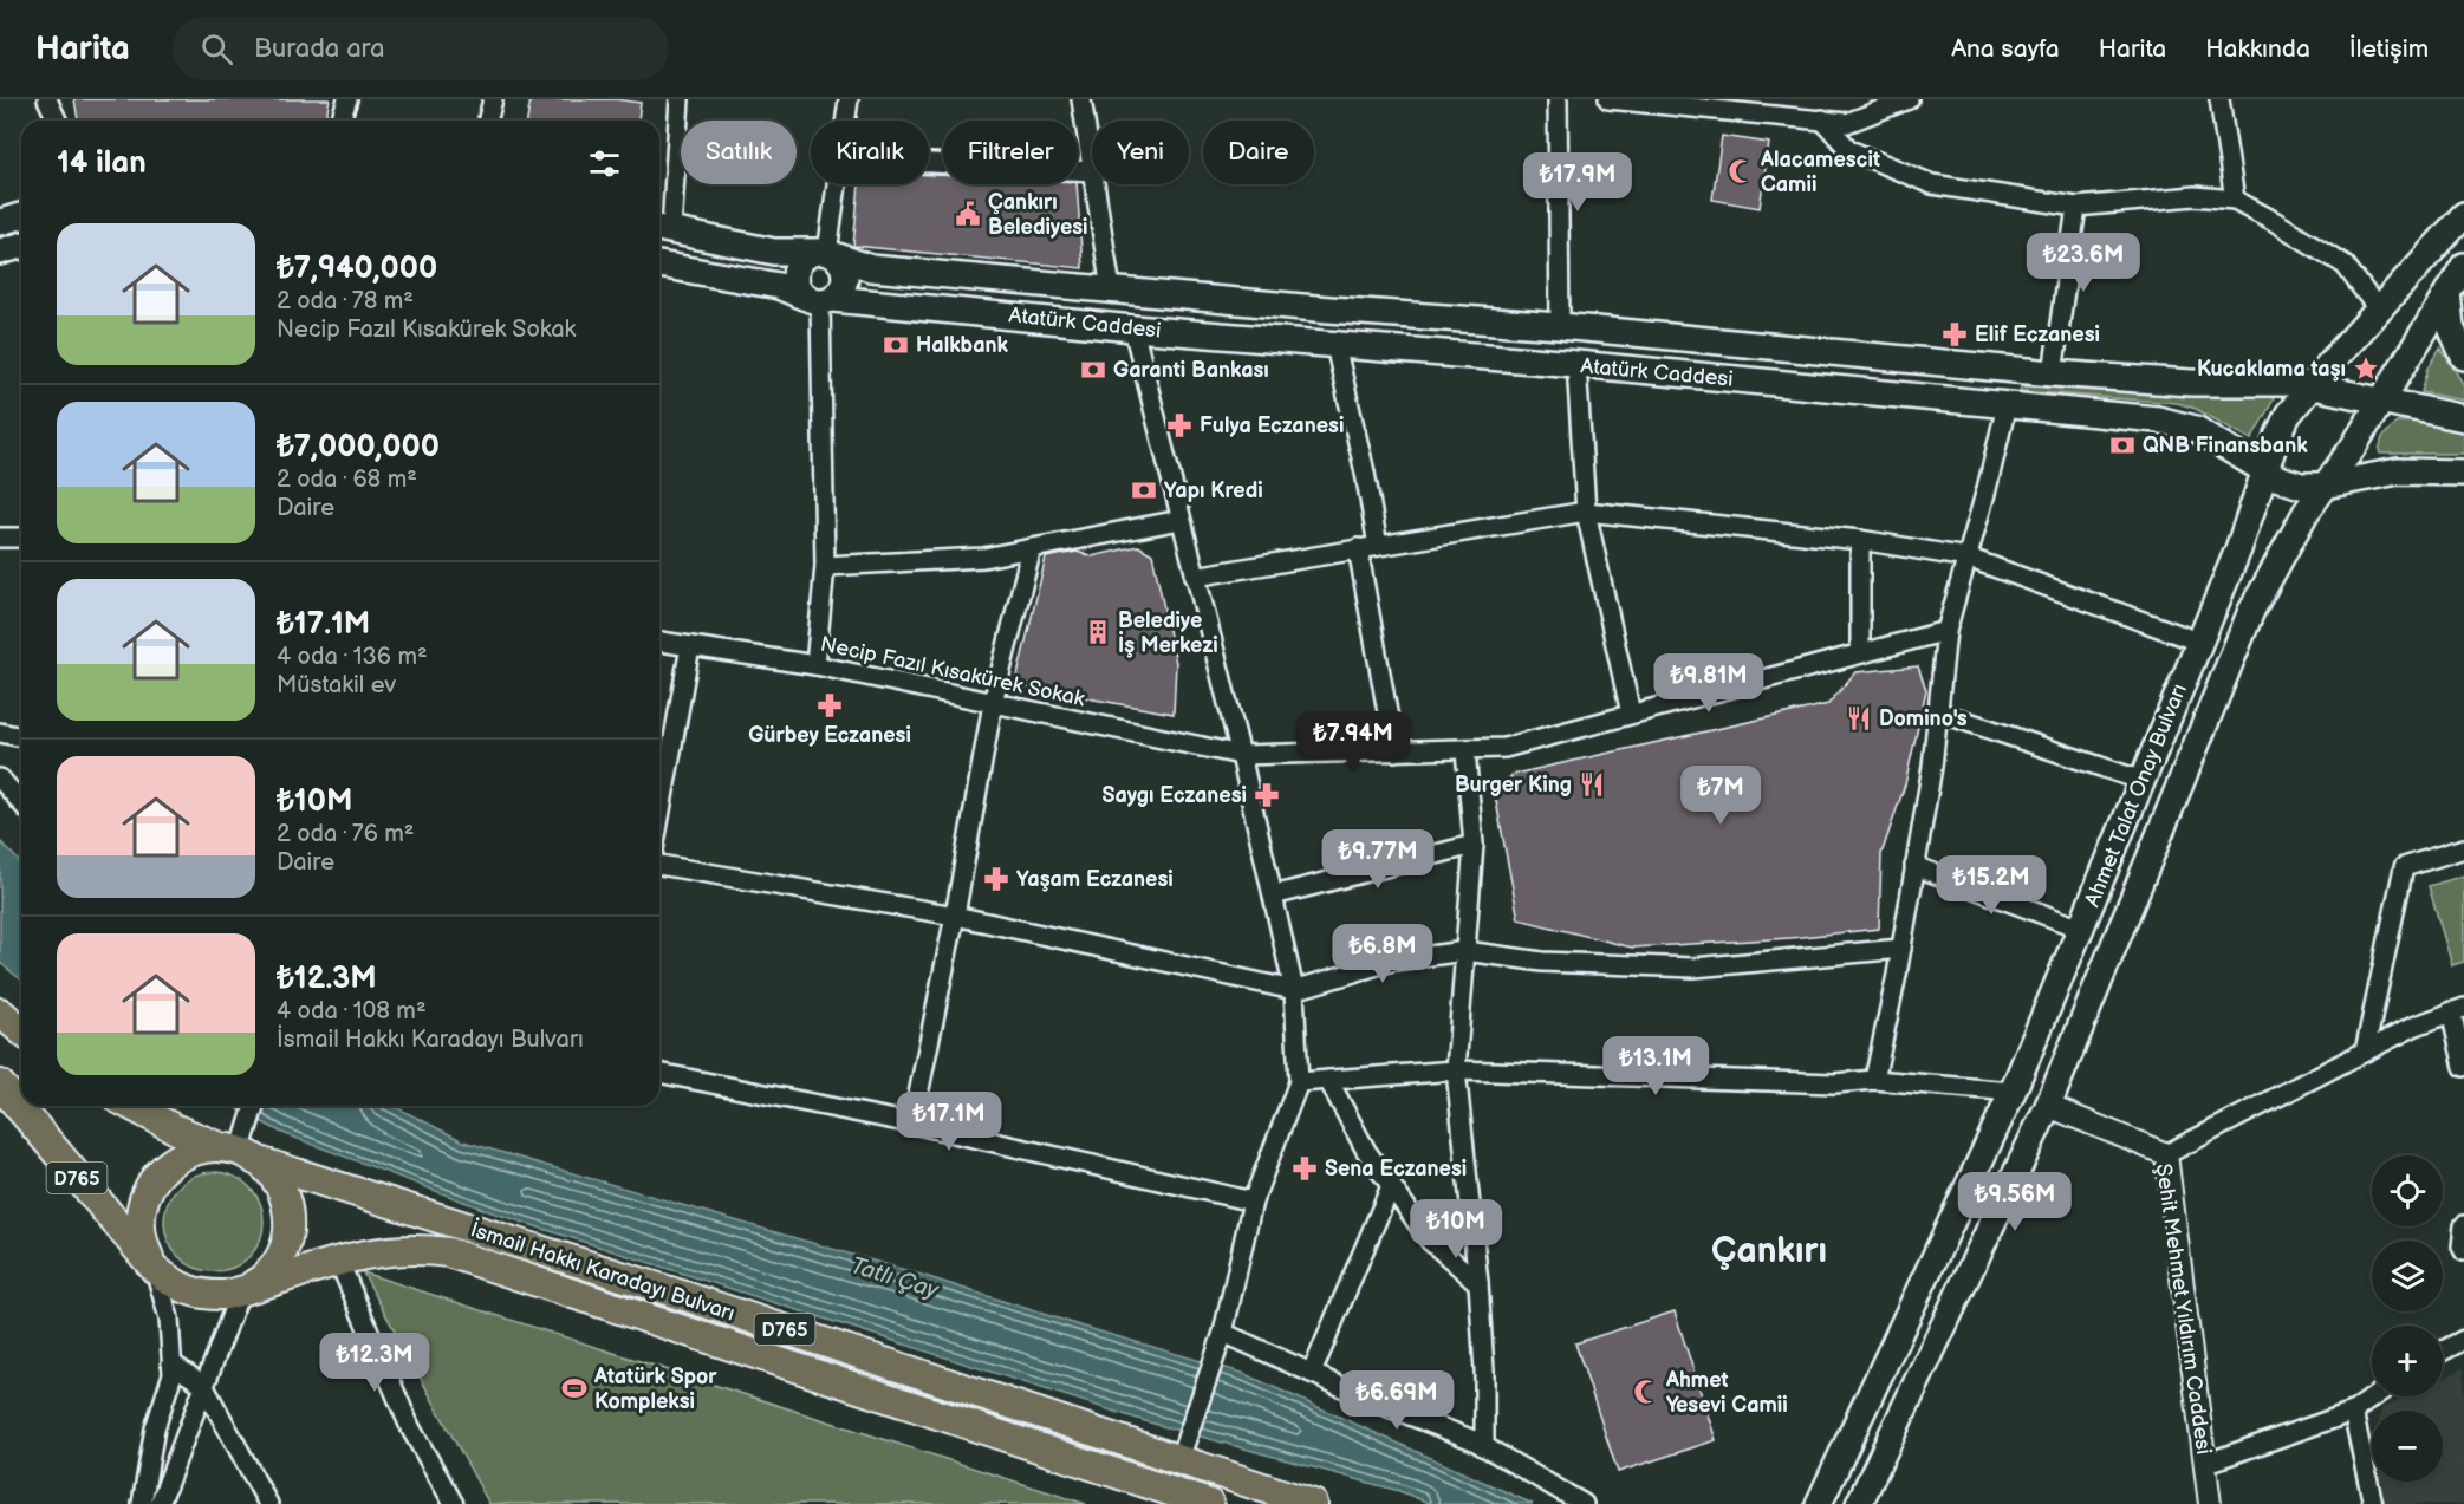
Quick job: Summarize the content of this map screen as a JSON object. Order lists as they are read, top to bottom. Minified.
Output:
{"streets":{"highway":["D765","İsmail Hakkı Karadayı Bulvarı"],"main road":["Atatürk Caddesi","Ahmet Talat Onay Bulvarı"],"street":["Necip Fazıl Kısakürek Sokak","Şehit Mehmet Yıldırım Caddesi"]},"crossings":[["Atatürk Caddesi","Ahmet Talat Onay Bulvarı"],["Ahmet Talat Onay Bulvarı","Şehit Mehmet Yıldırım Caddesi"],["D765","İsmail Hakkı Karadayı Bulvarı"]],"districts":["Çankırı"],"water":["Tatlı Çay"],"places":{"mosque":["Alacamescit Camii","Ahmet Yesevi Camii"],"public building":["Çankırı Belediyesi"],"pharmacy":["Elif Eczanesi","Fulya Eczanesi","Gürbey Eczanesi","Saygı Eczanesi","Yaşam Eczanesi","Sena Eczanesi"],"bank":["Halkbank","Garanti Bankası","QNB Finansbank","Yapı Kredi"],"place":["Kucaklama taşı"],"building":["Belediye İş Merkezi"],"restaurant":["Domino's","Burger King"],"sports":["Atatürk Spor Kompleksi"]},"page":{"header":"Harita","search":"Burada ara","nav":["Ana sayfa","Harita","Hakkında","İletişim"],"chip":["Satılık","Kiralık","Filtreler","Yeni","Daire"],"heading":"14 ilan","price":["₺17.9M","₺23.6M","₺9.81M","₺7.94M","₺7M","₺9.77M","₺15.2M","₺6.8M","₺13.1M","₺17.1M","₺9.56M","₺10M","₺12.3M","₺6.69M"],"list":[{"name":"₺7,940,000","note":"2 oda · 78 m² · Necip Fazıl Kısakürek Sokak"},{"name":"₺7,000,000","note":"2 oda · 68 m² · Daire"},{"name":"₺17.1M","note":"4 oda · 136 m² · Müstakil ev"},{"name":"₺10M","note":"2 oda · 76 m² · Daire"},{"name":"₺12.3M","note":"4 oda · 108 m² · İsmail Hakkı Karadayı Bulvarı"}],"map_buttons":["+","−"]}}
